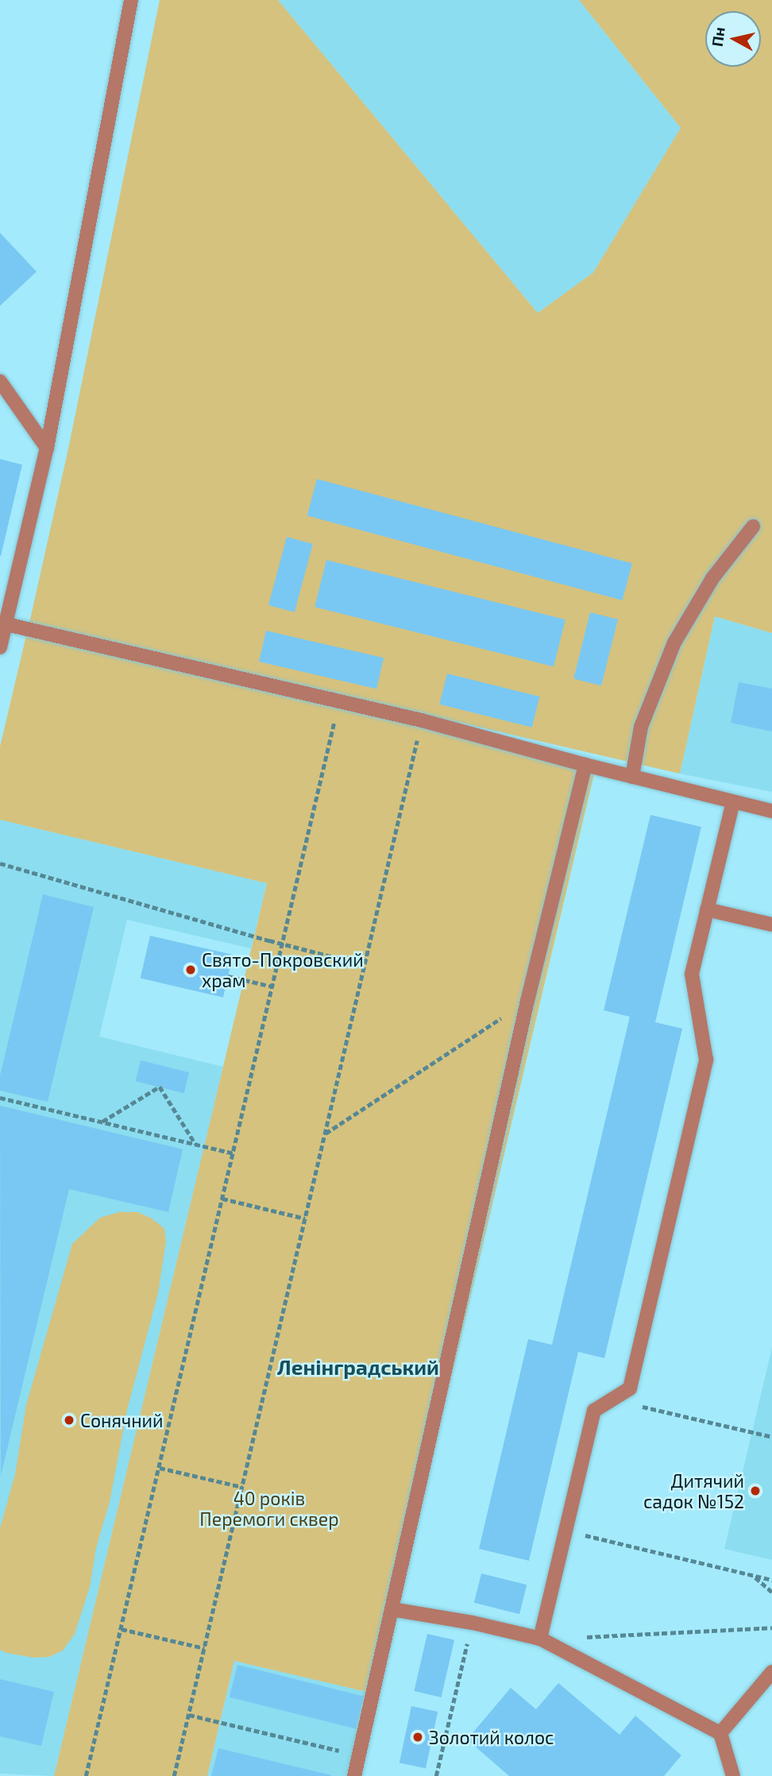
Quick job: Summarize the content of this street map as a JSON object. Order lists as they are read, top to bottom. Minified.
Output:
{"districts":["Ленінградський"],"parks":["40 років Перемоги сквер"],"places":["Свято-Покровский храм","Сонячний","Дитячий садок №152","Золотий колос"],"north":"left"}
